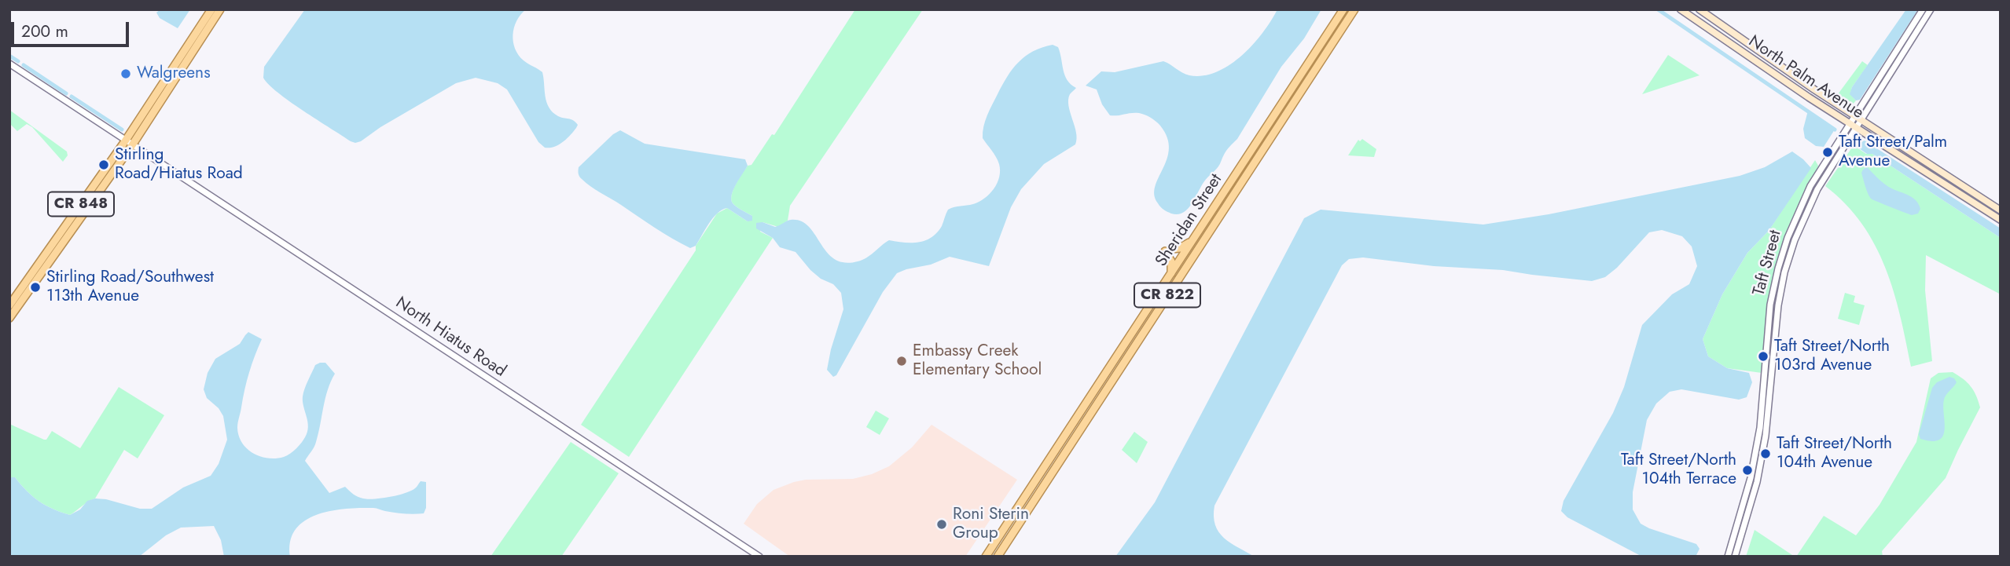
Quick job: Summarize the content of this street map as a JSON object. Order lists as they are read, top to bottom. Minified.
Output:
{"streets":{"main road":["North Palm Avenue","CR 848","Sheridan Street","CR 822"],"street":["Taft Street","North Hiatus Road"]},"crossings":[["North Palm Avenue","Taft Street"],["CR 848","North Hiatus Road"]],"places":["Walgreens","Taft Street/Palm Avenue","Stirling Road/Hiatus Road","Stirling Road/Southwest 113th Avenue","Taft Street/North 103rd Avenue","Embassy Creek Elementary School","Taft Street/North 104th Avenue","Taft Street/North 104th Terrace","Roni Sterin Group"],"scale_bar":"200 m"}
